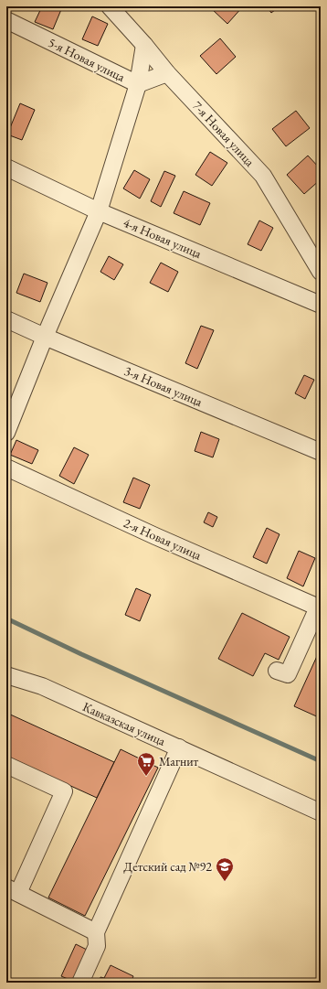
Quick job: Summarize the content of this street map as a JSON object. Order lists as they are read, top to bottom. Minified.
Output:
{"streets":{"street":["5-я Новая улица","7-я Новая улица","4-я Новая улица","3-я Новая улица","2-я Новая улица","Кавказская улица"]},"crossings":[["5-я Новая улица","7-я Новая улица"]],"places":{"supermarket":["Магнит"],"school or university":["Детский сад №92"]}}
